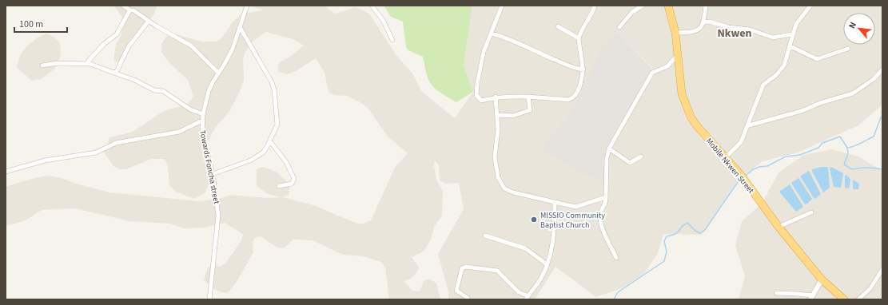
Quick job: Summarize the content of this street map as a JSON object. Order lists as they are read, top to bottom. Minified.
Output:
{"streets":{"highway":["Mobile Nkwen Street"],"street":["Towards Foncha street"]},"districts":["Nkwen"],"places":["MISSIO Community Baptist Church"],"scale_bar":"100 m","north":"top left"}
